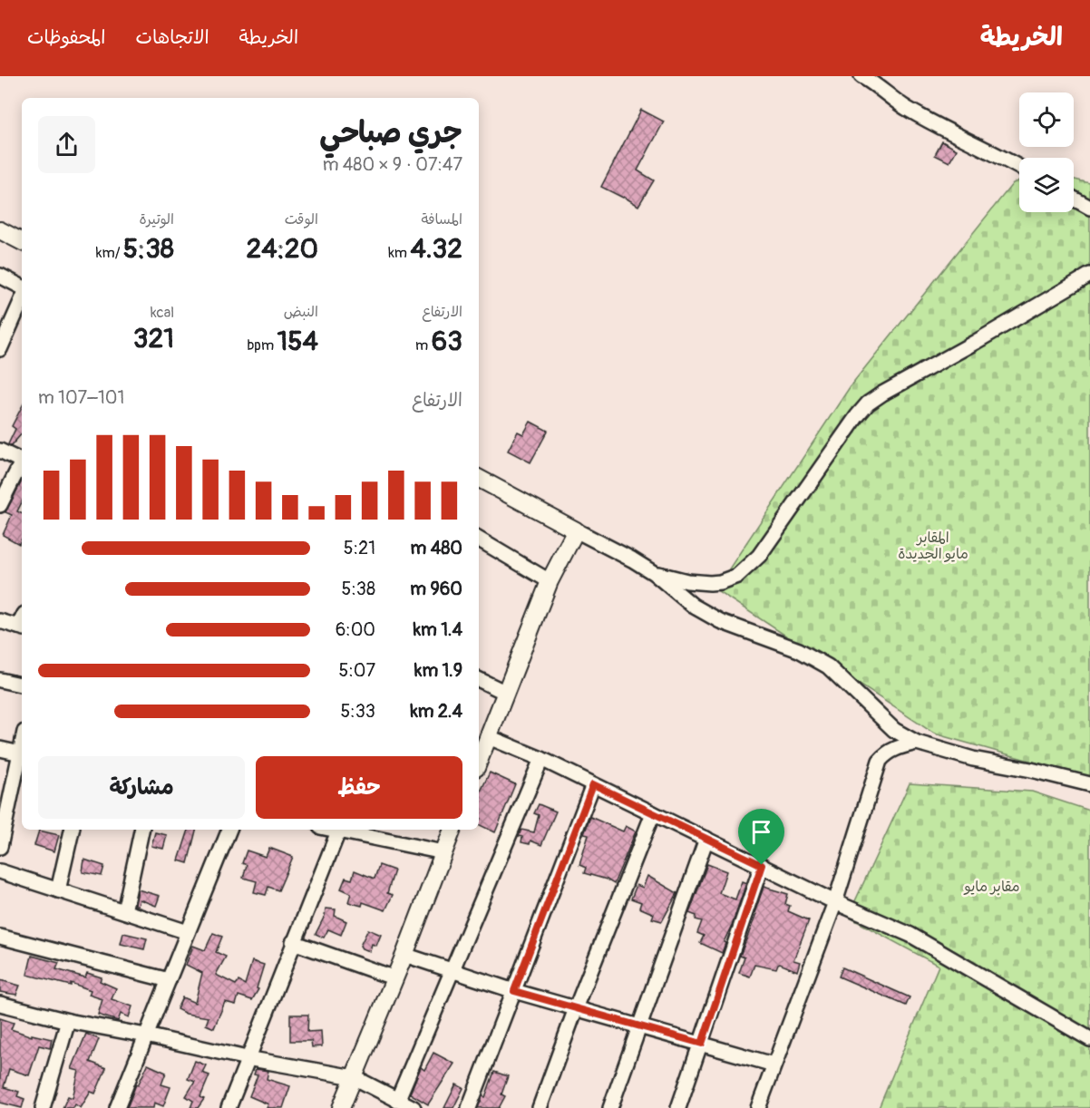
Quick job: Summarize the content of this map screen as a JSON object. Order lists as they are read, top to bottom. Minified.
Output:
{"parks":["المقابر مايو الجديدة","مقابر مايو"],"page":{"header":"الخريطة","nav":["الخريطة","الاتجاهات","المحفوظات"],"heading":["جري صباحي","07:47 · 9 × 480 m"],"stats":[["المسافة","4.32 km"],["الوقت","24:20"],["الوتيرة","5:38 /km"],["الارتفاع","63 m"],["النبض","154 bpm"],["kcal","321"]],"chart":["الارتفاع","101–107 m"],"list":[{"name":"480 m","note":"5:21"},{"name":"960 m","note":"5:38"},{"name":"1.4 km","note":"6:00"},{"name":"1.9 km","note":"5:07"},{"name":"2.4 km","note":"5:33"}],"buttons":["حفظ","مشاركة"]}}
